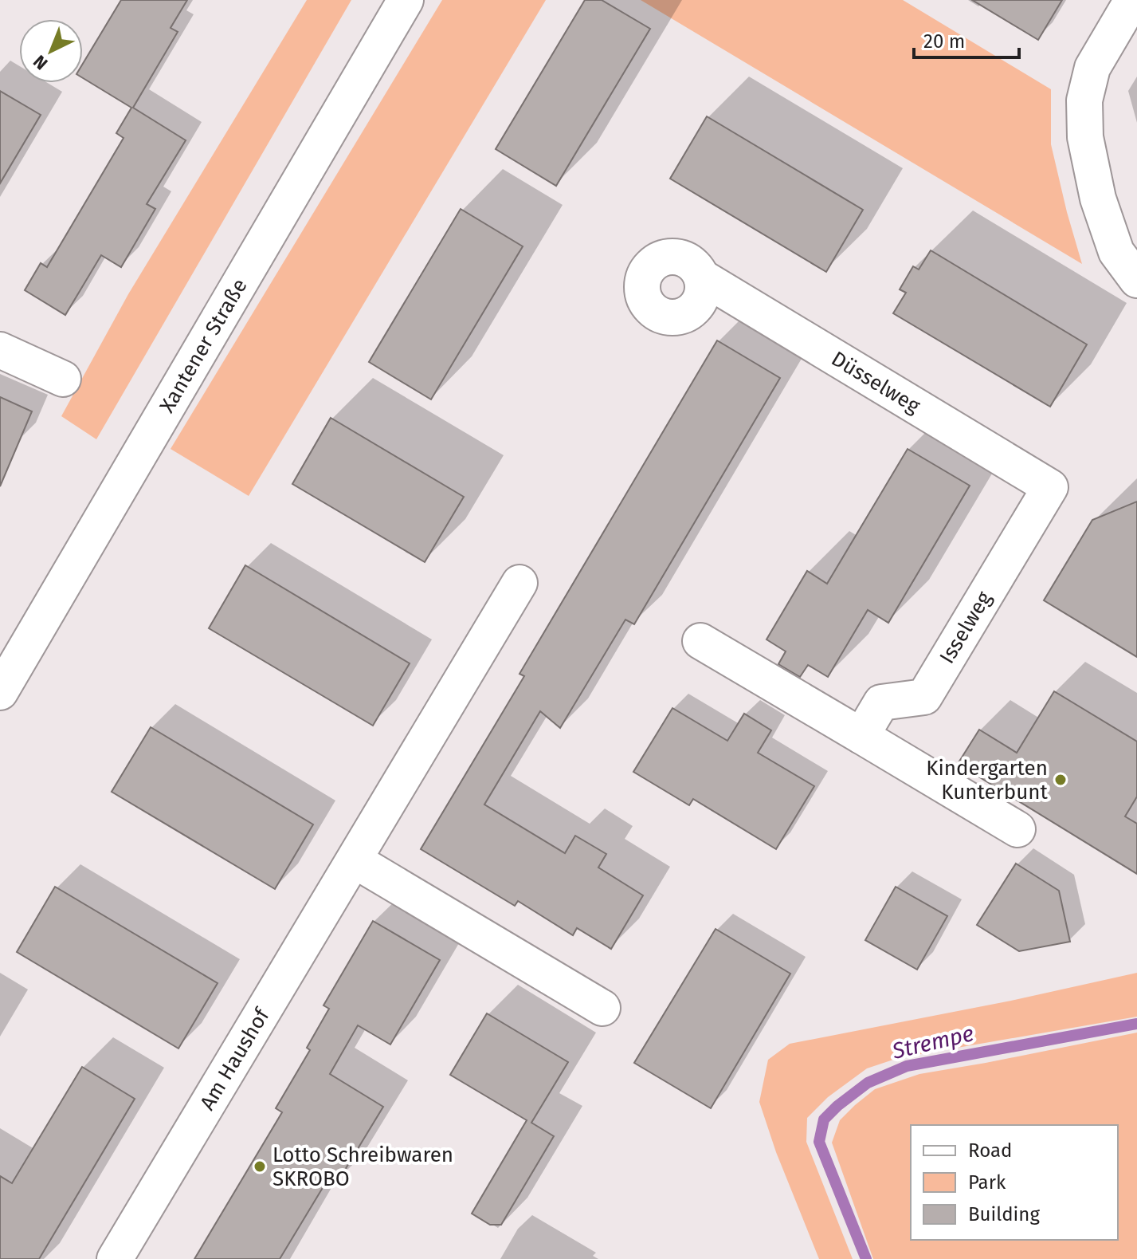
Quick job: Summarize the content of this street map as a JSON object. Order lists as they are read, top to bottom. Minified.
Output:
{"streets":{"street":["Xantener Straße","Düsselweg","Isselweg","Am Haushof"]},"crossings":[["Düsselweg","Isselweg"]],"water":["Strempe"],"places":["Kindergarten Kunterbunt","Lotto Schreibwaren SKROBO"],"legend":["Road","Park","Building"],"scale_bar":"20 m","north":"bottom left"}
